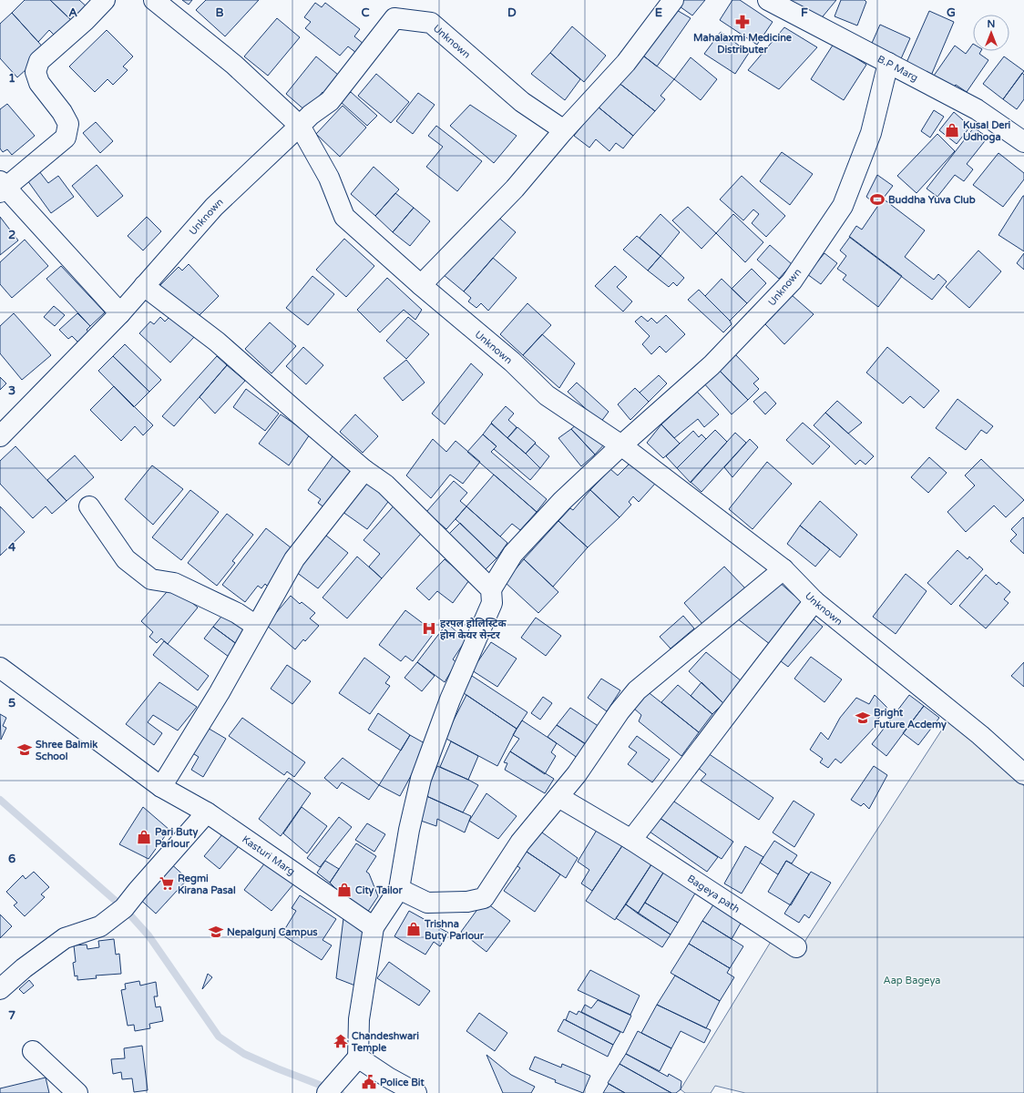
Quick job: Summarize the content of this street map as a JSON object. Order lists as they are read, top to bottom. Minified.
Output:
{"streets":{"street":["Unknown","B.P Marg","Kasturi Marg","Bageya path"]},"crossings":[["Unknown","B.P Marg"]],"parks":["Aap Bageya"],"places":{"pharmacy":["Mahalaxmi Medicine Distributer"],"shop":["Kusal Deri Udhoga","Pari Buty Parlour","City Tailor","Trishna Buty Parlour"],"sports":["Buddha Yuva Club"],"hospital":["हरपल होलिस्टिक होम केयर सेन्टर"],"school or university":["Bright Future Acdemy","Shree Balmik School","Nepalgunj Campus"],"supermarket":["Regmi Kirana Pasal"],"temple":["Chandeshwari Temple"],"public building":["Police Bit"]},"north":"top","grid":{"columns":["A","B","C","D","E","F","G"],"rows":["1","2","3","4","5","6","7"]}}
